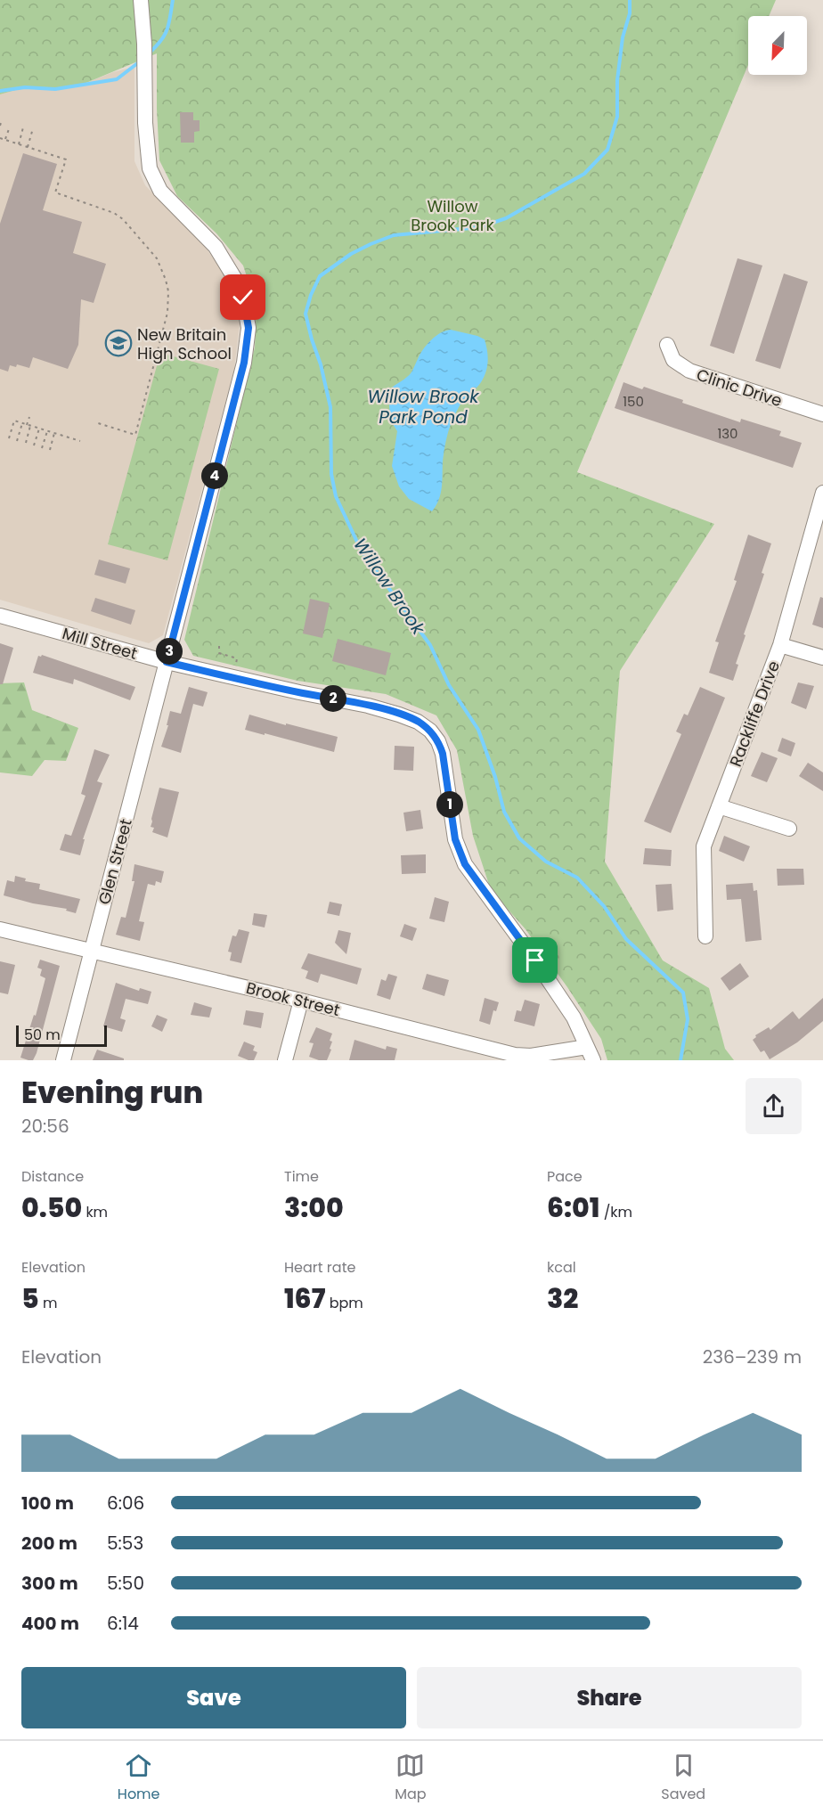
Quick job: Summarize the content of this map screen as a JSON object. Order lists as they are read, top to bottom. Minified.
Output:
{"streets":{"street":["Clinic Drive","Mill Street","Rackliffe Drive","Glen Street","Brook Street"]},"crossings":[["Mill Street","Glen Street"],["Mill Street","Brook Street"],["Glen Street","Brook Street"]],"water":["Willow Brook Park Pond","Willow Brook"],"parks":["Willow Brook Park"],"places":{"school or university":["New Britain High School"]},"house_numbers":["150","130"],"scale_bar":"50 m","north":"bottom left","page":{"pins":["4","3","2","1"],"scale":"50 m","heading":["Evening run","20:56"],"stats":[["Distance","0.50 km"],["Time","3:00"],["Pace","6:01 /km"],["Elevation","5 m"],["Heart rate","167 bpm"],["kcal","32"]],"chart":["Elevation","236–239 m"],"list":[{"name":"100 m","note":"6:06"},{"name":"200 m","note":"5:53"},{"name":"300 m","note":"5:50"},{"name":"400 m","note":"6:14"}],"buttons":["Save","Share"],"tabs":["Home","Map","Saved"]}}
